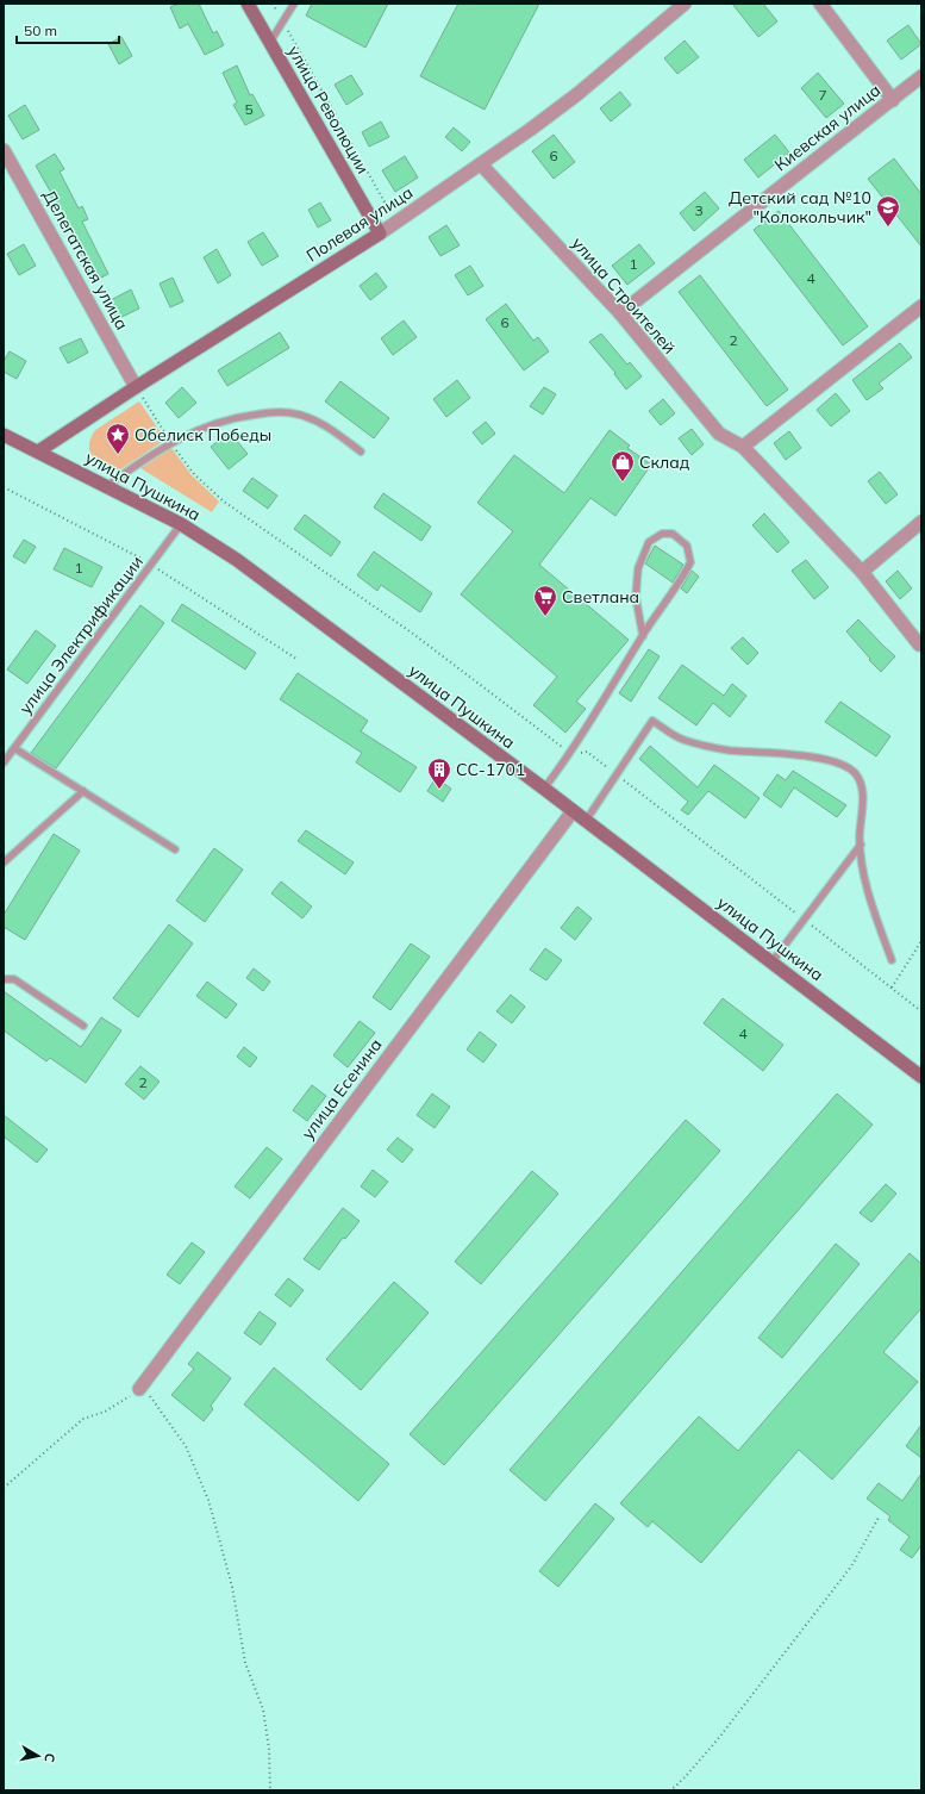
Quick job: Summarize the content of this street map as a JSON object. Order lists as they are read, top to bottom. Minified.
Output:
{"streets":{"main road":["улица Революции","Полевая улица","улица Пушкина"],"street":["Киевская улица","Делегатская улица","улица Строителей","улица Есенина"],"lane":["улица Электрификации"]},"crossings":[["улица Революции","Полевая улица"],["Киевская улица","улица Строителей"],["Полевая улица","Делегатская улица"],["Полевая улица","улица Строителей"],["Полевая улица","улица Пушкина"],["улица Пушкина","улица Электрификации"],["улица Пушкина","улица Есенина"]],"places":{"school or university":["Детский сад №10 \"Колокольчик\""],"place":["Обелиск Победы"],"shop":["Склад"],"supermarket":["Светлана"],"building":["СС-1701"]},"house_numbers":["7","5","6","3","1","4","6","2","1","4","2"],"scale_bar":"50 m","north":"right"}
